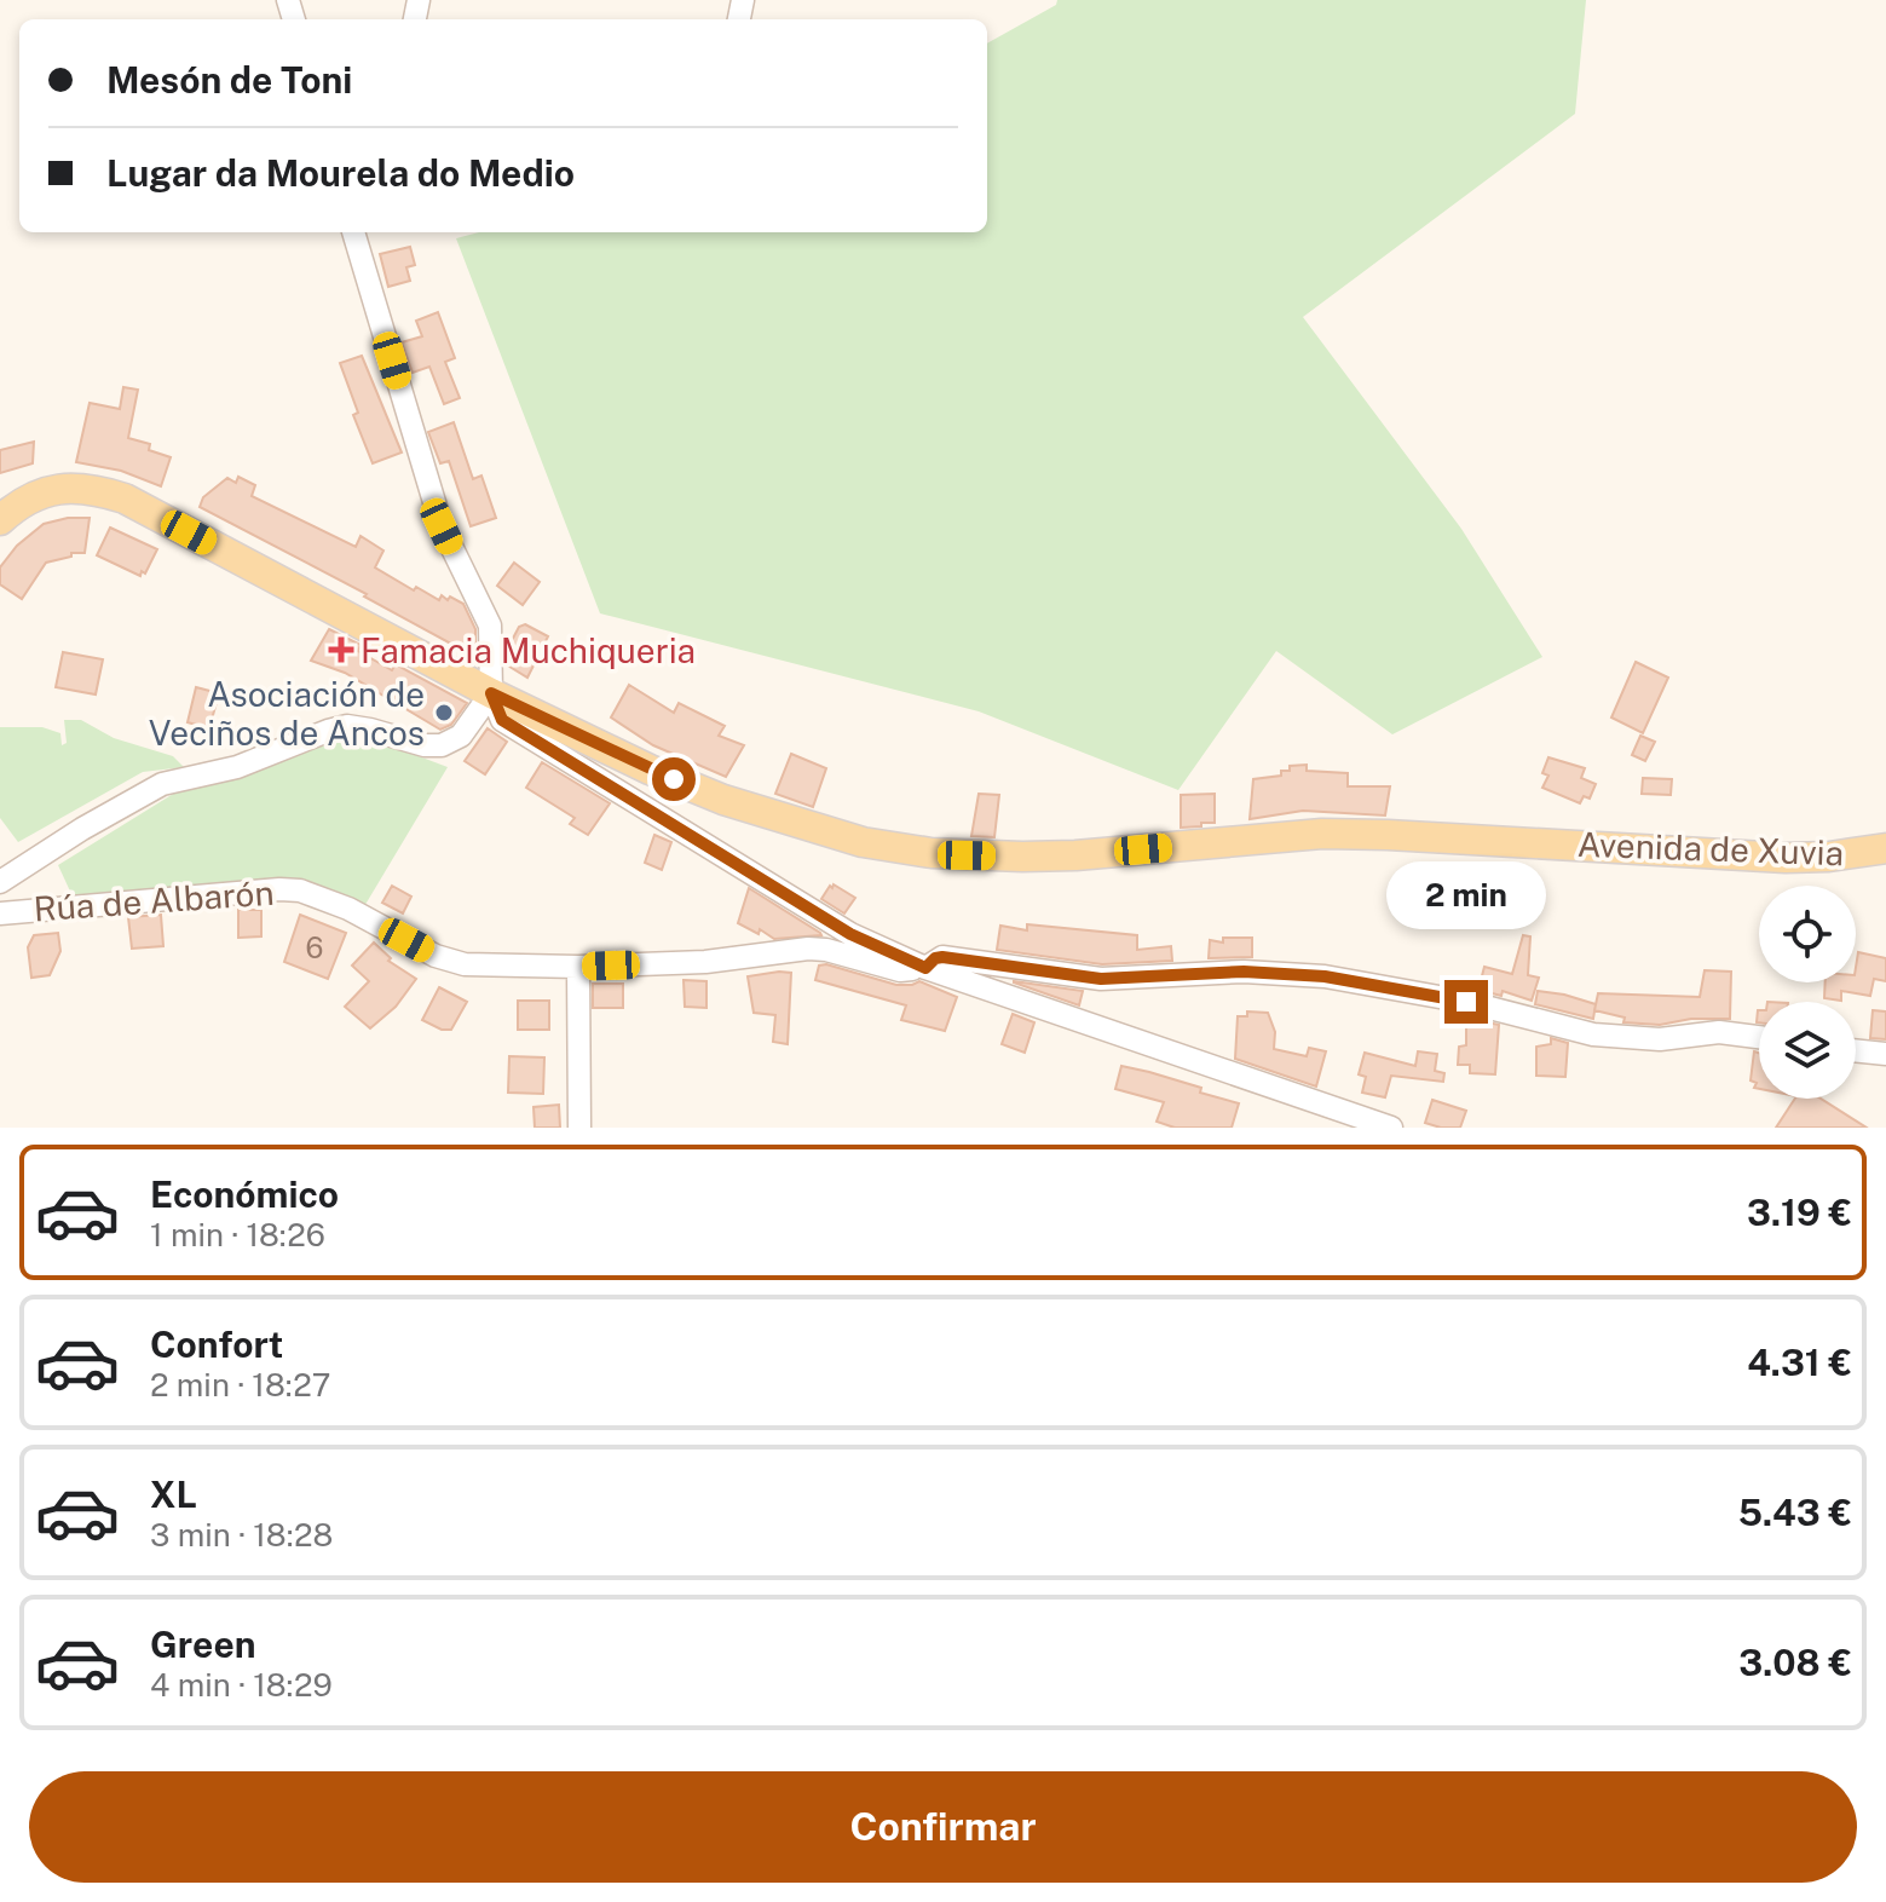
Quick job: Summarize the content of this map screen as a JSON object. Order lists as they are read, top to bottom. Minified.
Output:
{"streets":{"main road":["Avenida de Xuvia"],"street":["Rúa de Albarón"]},"places":{"health":["Famacia Muchiqueria"],"other":["Asociación de Veciños de Ancos"]},"house_numbers":["6"],"page":{"banner":["Mesón de Toni","Lugar da Mourela do Medio"],"bubble":"2 min","list":[{"name":"Económico","note":"1 min · 18:26","value":"3.19 €"},{"name":"Confort","note":"2 min · 18:27","value":"4.31 €"},{"name":"XL","note":"3 min · 18:28","value":"5.43 €"},{"name":"Green","note":"4 min · 18:29","value":"3.08 €"}],"buttons":"Confirmar"}}
